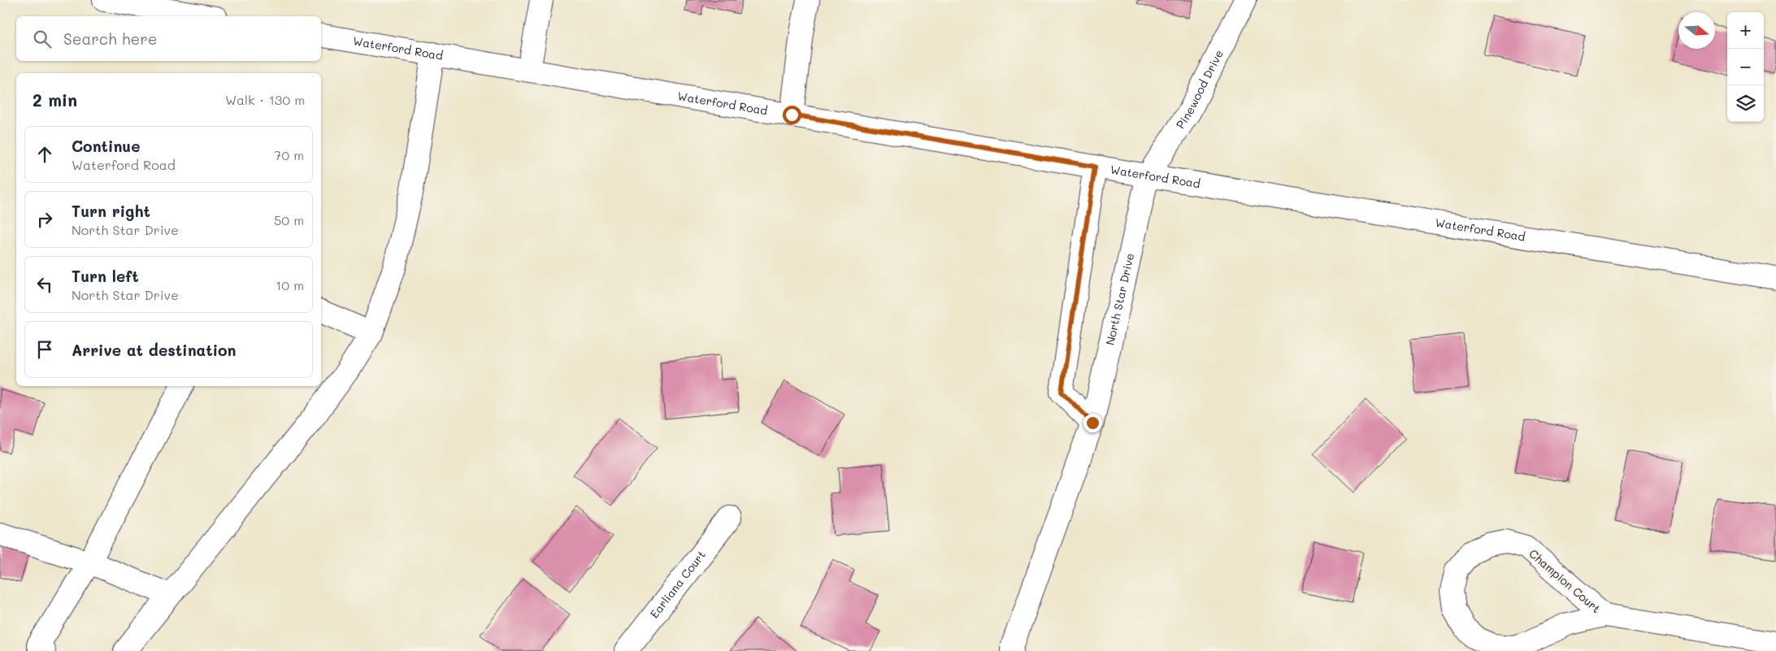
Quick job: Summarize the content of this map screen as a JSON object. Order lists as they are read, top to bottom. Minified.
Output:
{"streets":{"street":["Waterford Road","Pinewood Drive","North Star Drive","Champion Court","Earliana Court"]},"crossings":[["Waterford Road","Pinewood Drive"],["Waterford Road","North Star Drive"],["Pinewood Drive","North Star Drive"]],"north":"right","page":{"map_buttons":["+","−"],"search":"Search here","heading":["2 min","Walk · 130 m"],"list":[["Continue","Waterford Road","70 m"],["Turn right","North Star Drive","50 m"],["Turn left","North Star Drive","10 m"],"Arrive at destination"]}}
